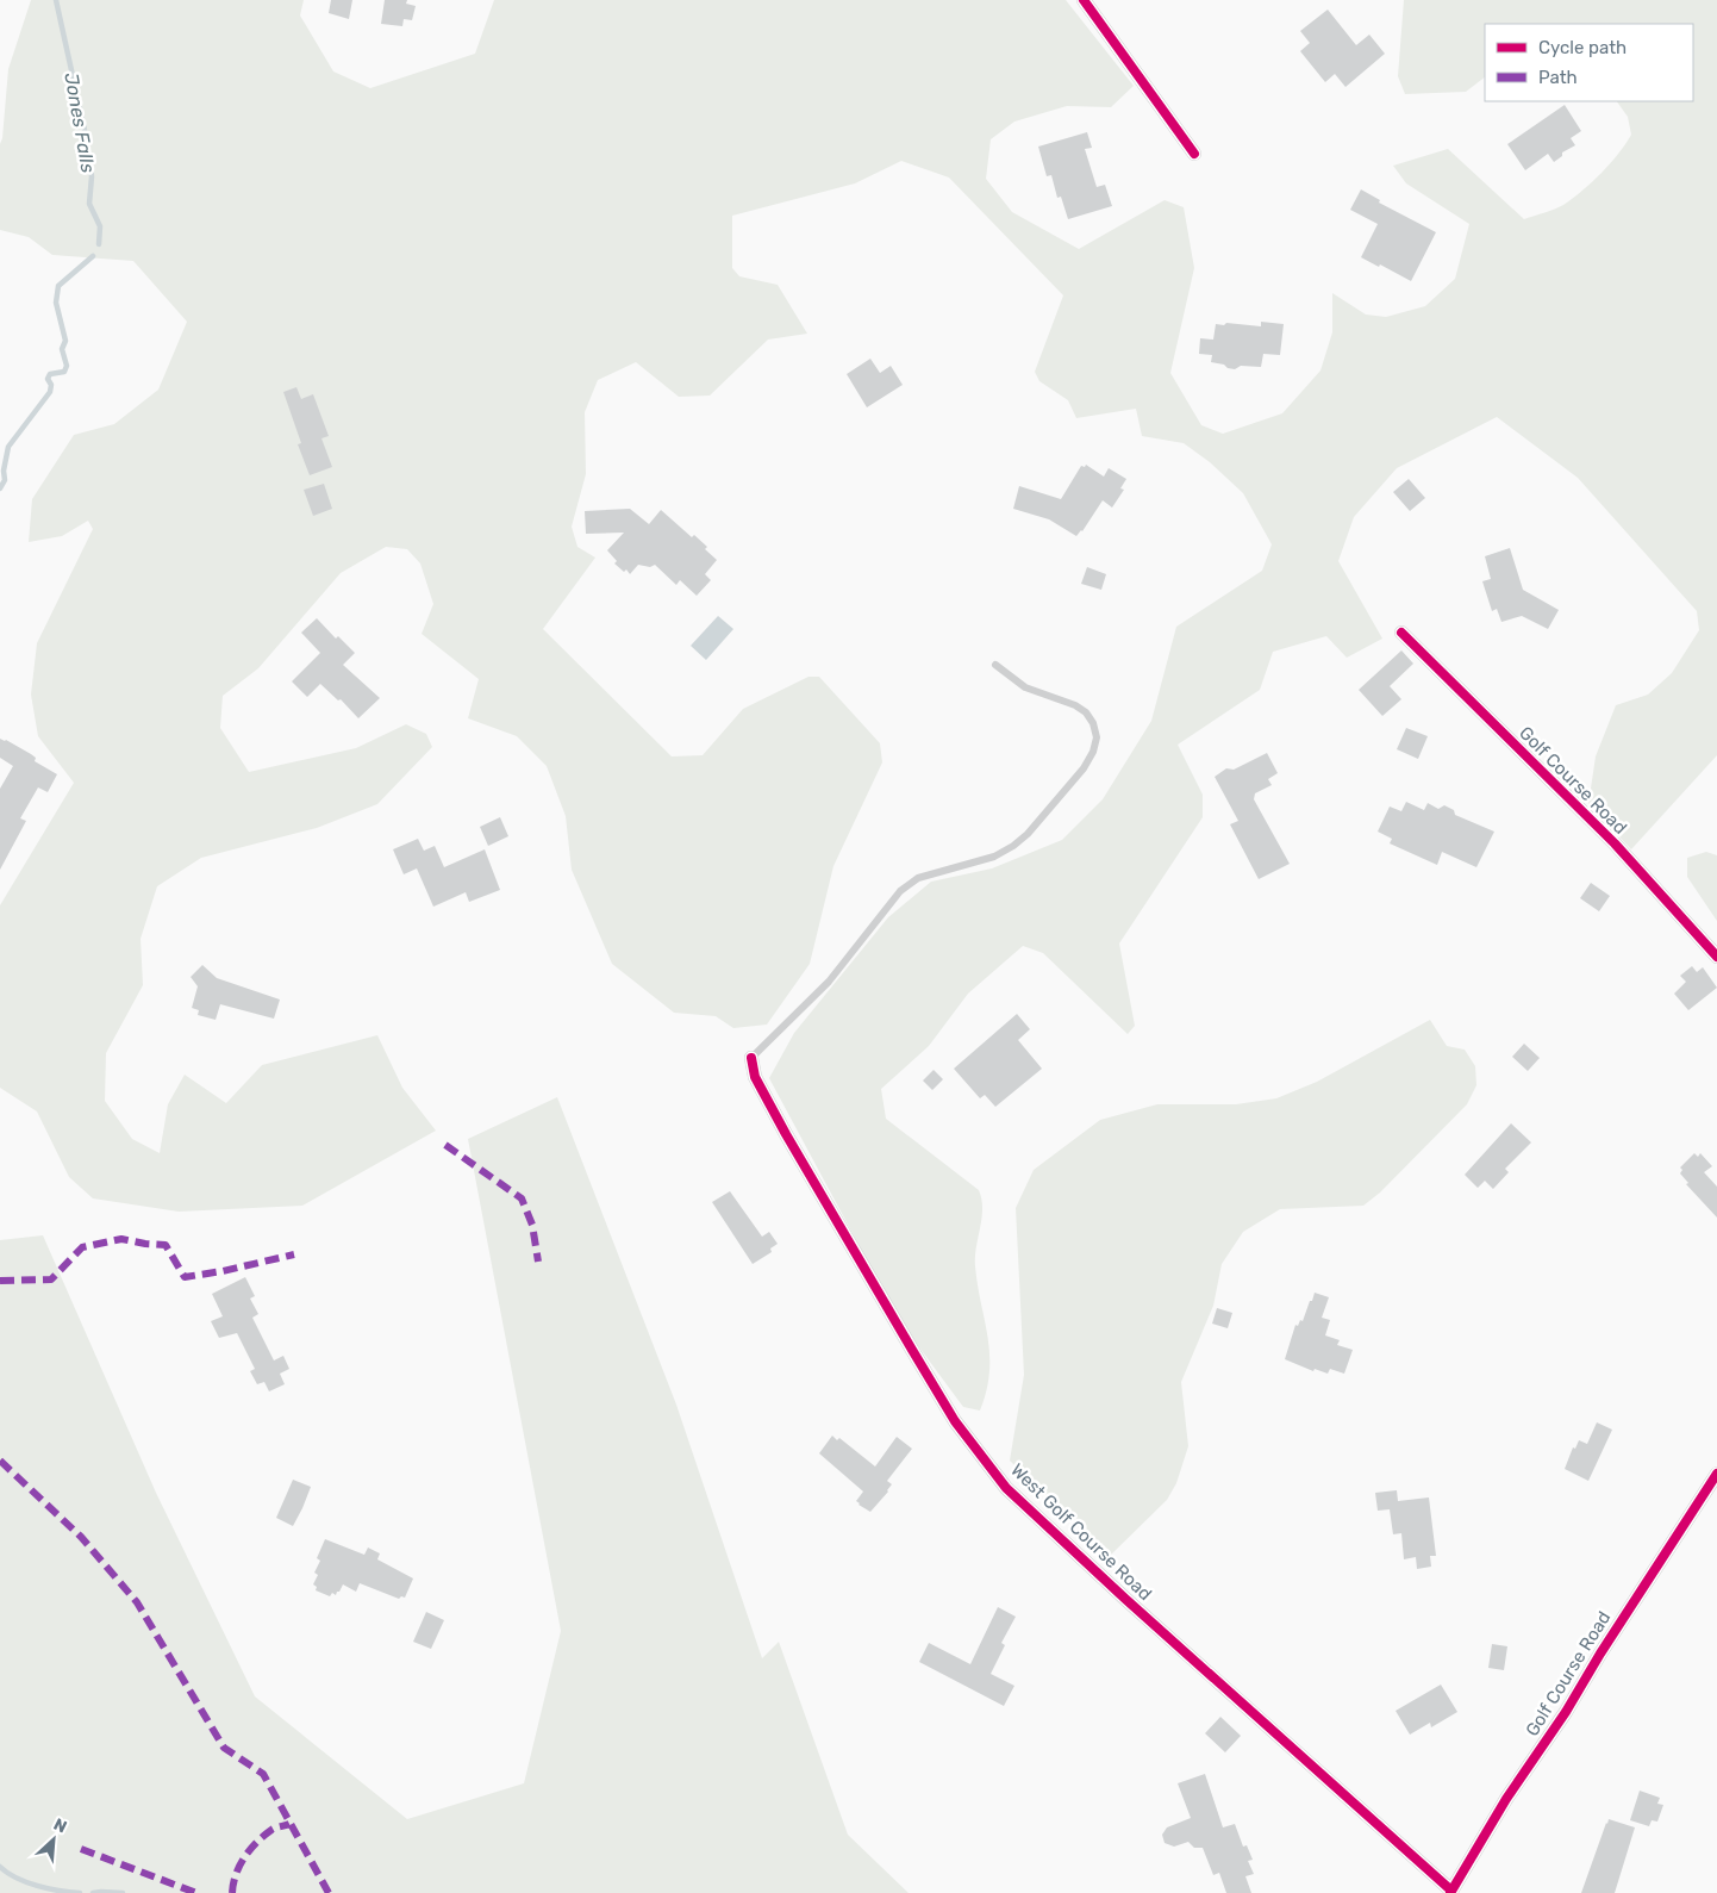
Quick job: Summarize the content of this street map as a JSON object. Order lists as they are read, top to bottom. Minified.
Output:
{"streets":{"street":["Golf Course Road","West Golf Course Road"]},"crossings":[["Golf Course Road","West Golf Course Road"]],"water":["Jones Falls"],"legend":["Cycle path","Path"],"north":"top right"}
